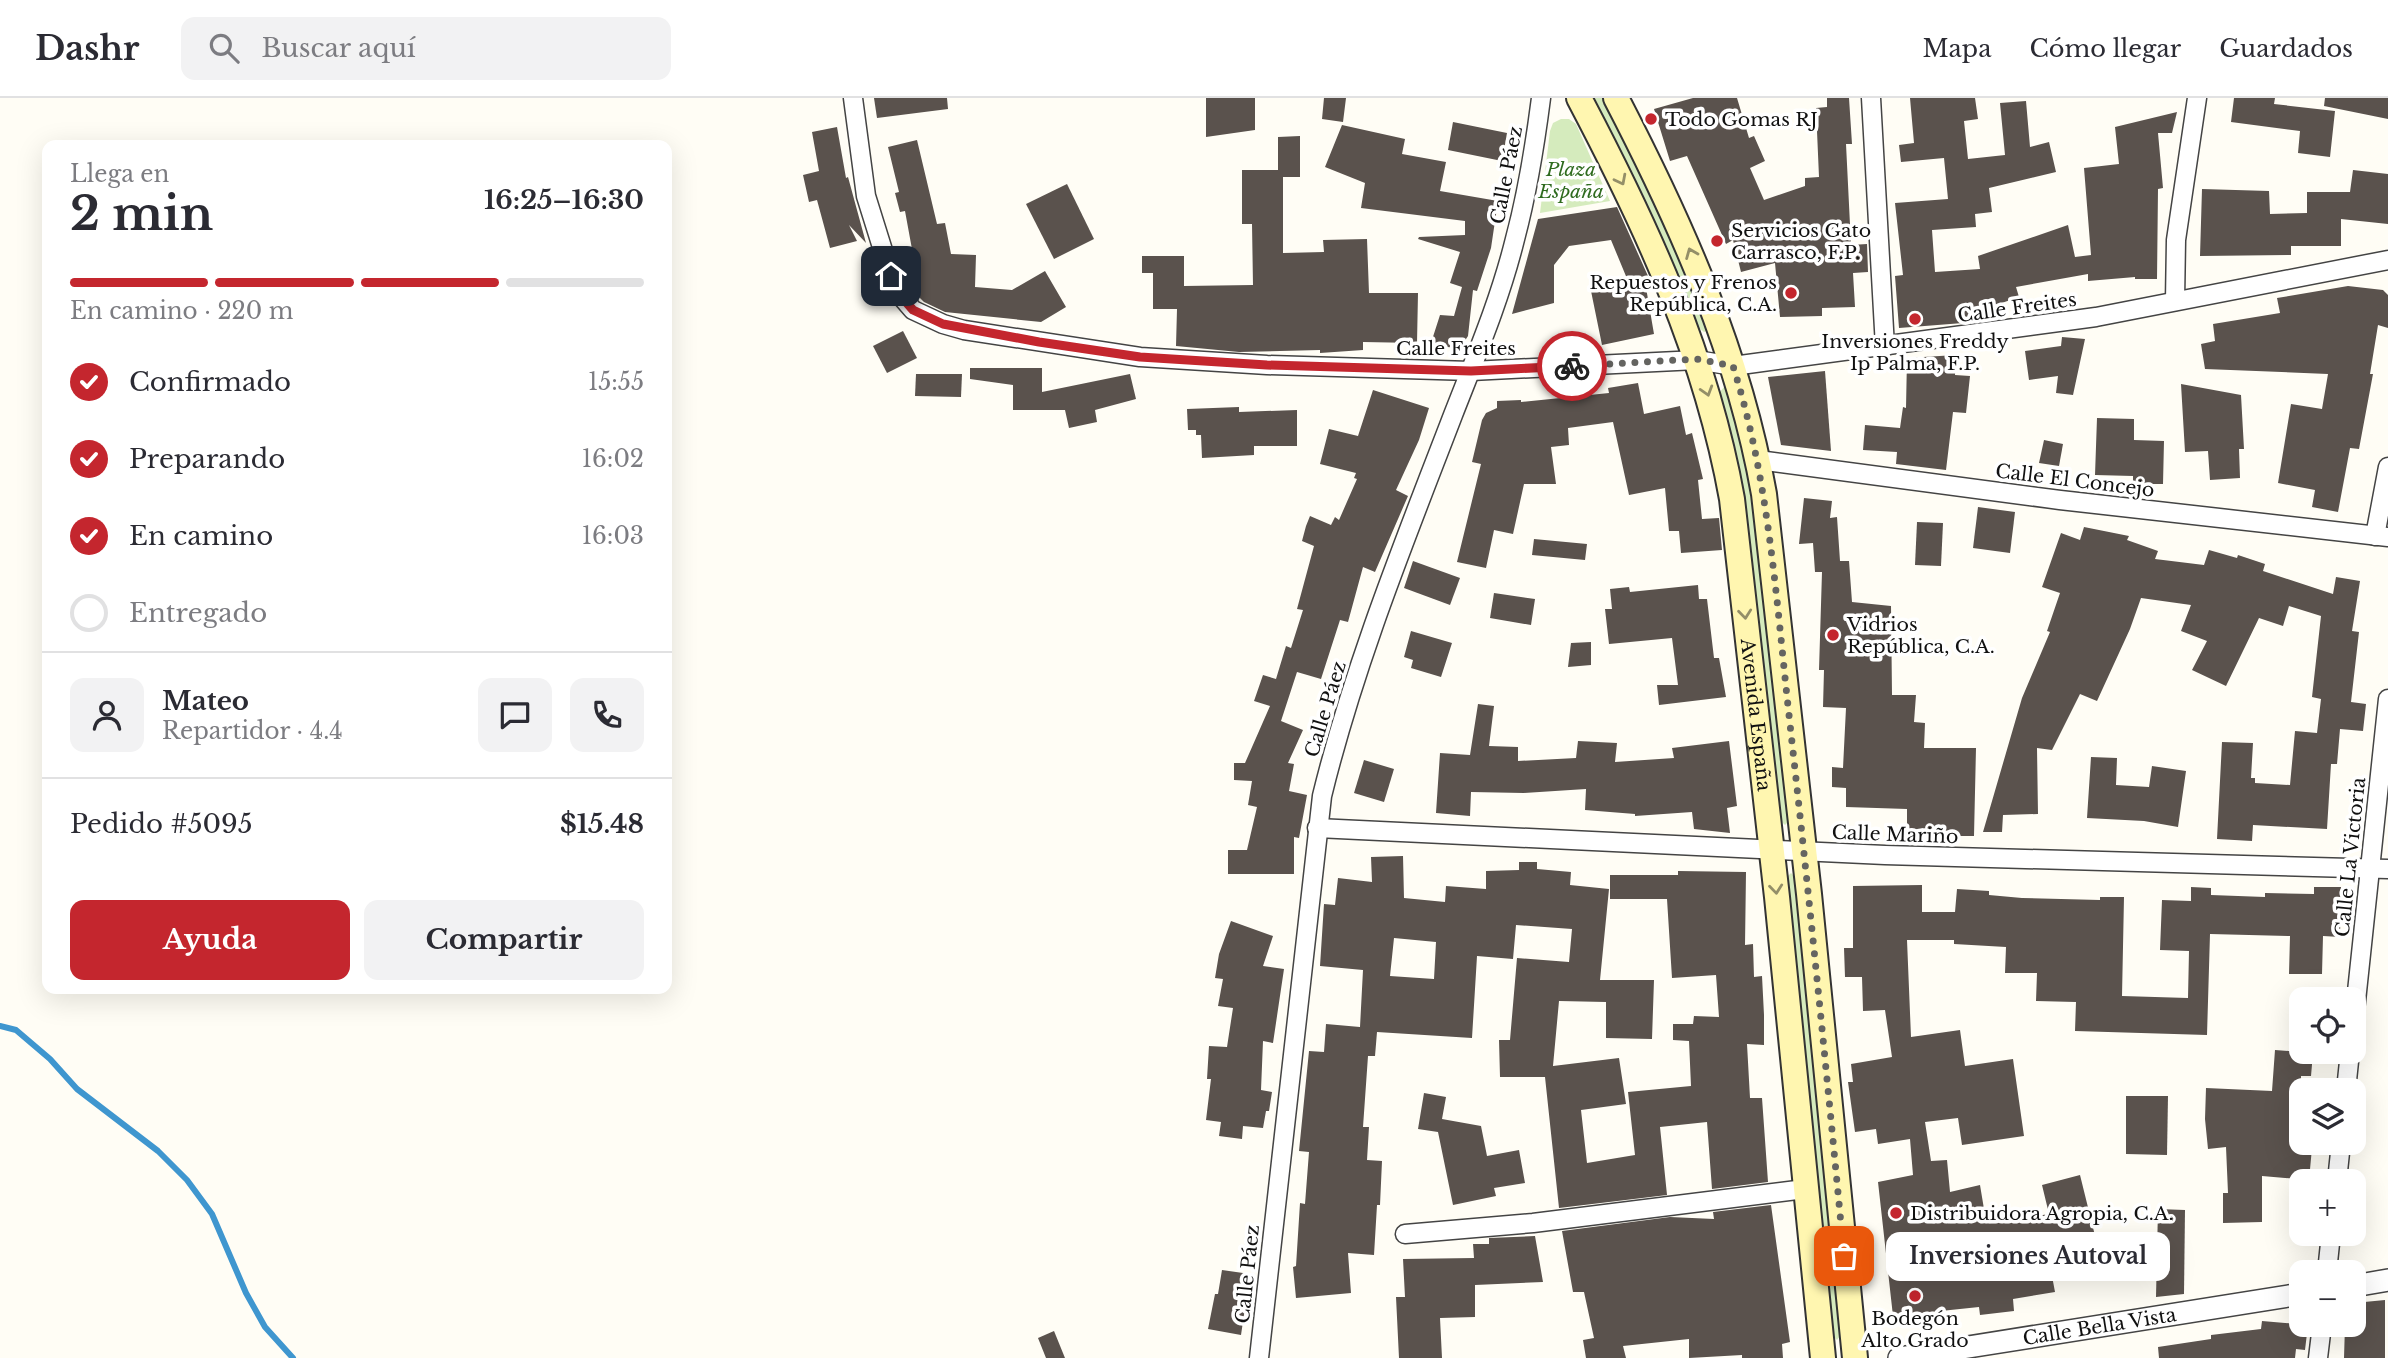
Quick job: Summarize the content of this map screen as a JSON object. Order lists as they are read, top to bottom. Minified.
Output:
{"streets":{"main road":["Avenida España"],"street":["Calle Páez","Calle Freites","Calle El Concejo","Calle Mariño","Calle La Victoria","Calle Bella Vista"]},"crossings":[["Calle Páez","Calle Freites"],["Calle Páez","Calle Mariño"],["Calle Freites","Avenida España"],["Calle El Concejo","Avenida España"],["Avenida España","Calle Mariño"],["Calle Mariño","Calle La Victoria"]],"parks":["Plaza España"],"places":["Todo Gomas RJ","Servicios Gato Carrasco, F.P.","Repuestos y Frenos República, C.A.","Inversiones Freddy Ip Palma, F.P.","Vidrios República, C.A.","Distribuidora Agropia, C.A.","Inversiones Autoval","Bodegón Alto Grado"],"page":{"header":"Dashr","search":"Buscar aquí","nav":["Mapa","Cómo llegar","Guardados"],"heading":["2 min","Llega en","16:25–16:30"],"panel":["Mateo","Repartidor · 4.4","Pedido #5095","$15.48"],"bar":"En camino · 220 m","list":[["Confirmado","15:55"],["Preparando","16:02"],["En camino","16:03"],"Entregado"],"buttons":["Ayuda","Compartir"],"map_buttons":["+","−"],"bubble":"Inversiones Autoval"}}
